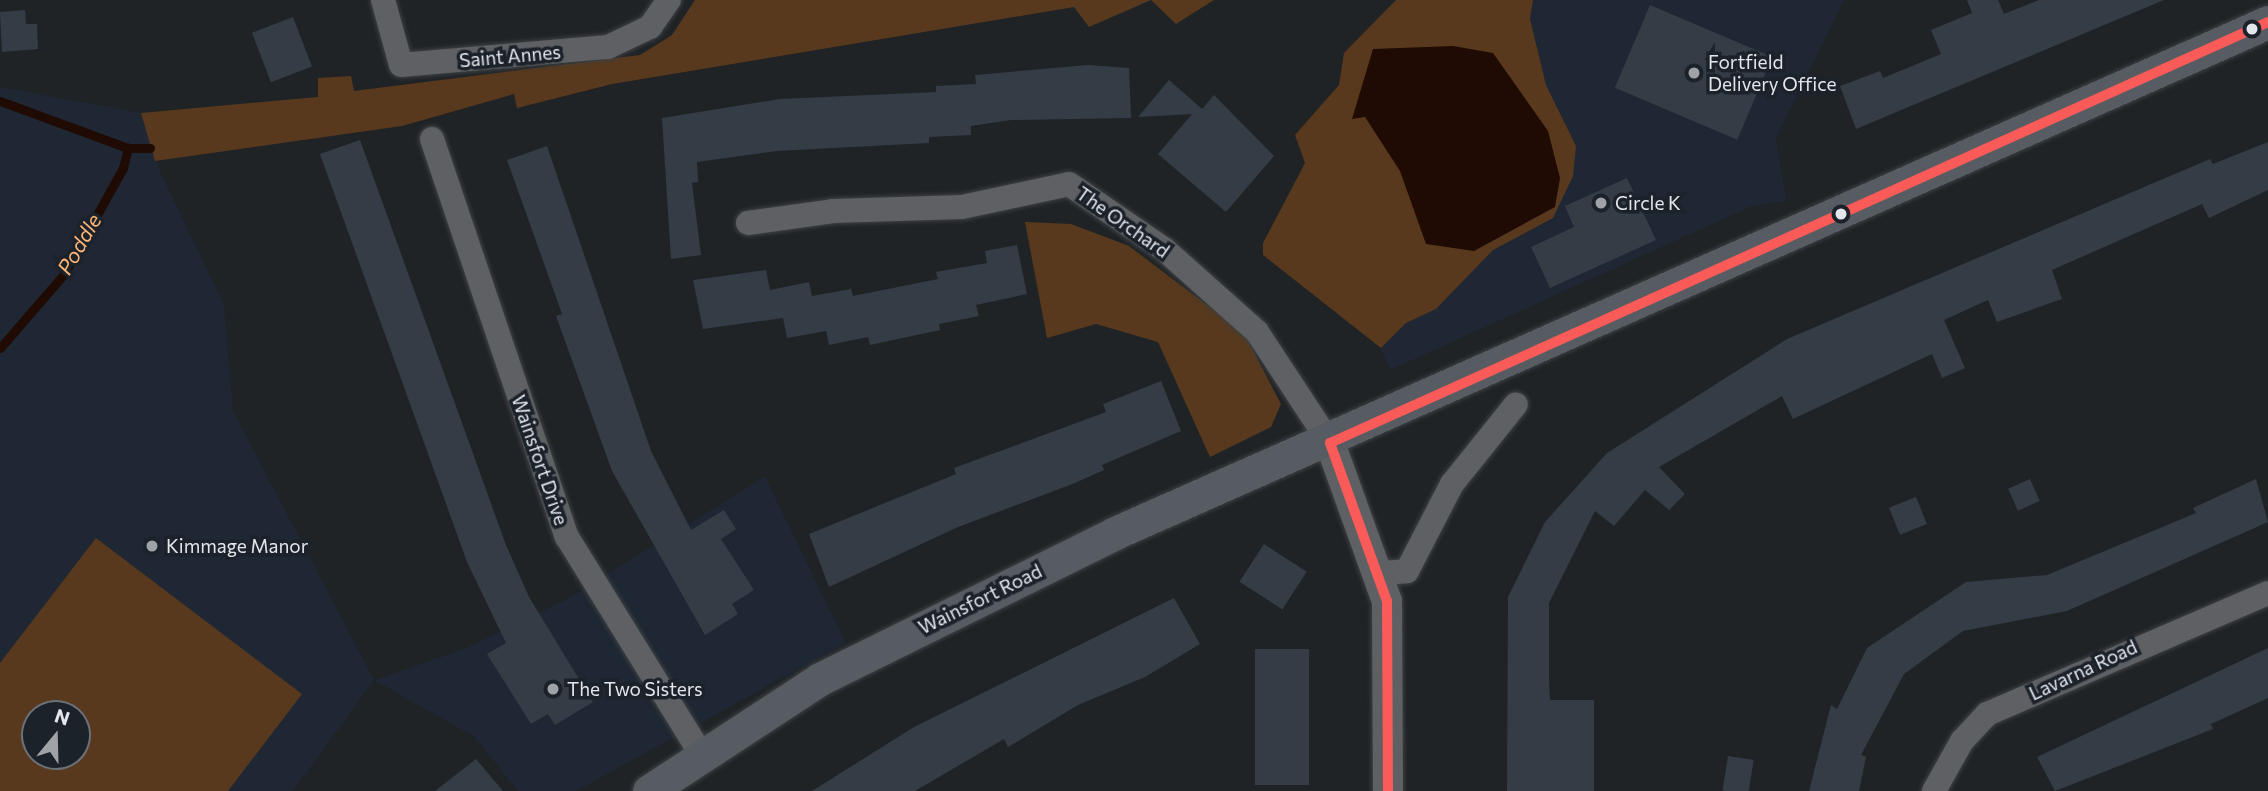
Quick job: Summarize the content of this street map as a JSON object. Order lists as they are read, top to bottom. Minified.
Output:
{"streets":{"main road":["Wainsfort Road"],"street":["Saint Annes","The Orchard","Wainsfort Drive","Lavarna Road"]},"crossings":[["The Orchard","Wainsfort Road"],["Wainsfort Drive","Wainsfort Road"]],"water":["Poddle"],"places":["Fortfield Delivery Office","Circle K","Kimmage Manor","The Two Sisters"],"north":"top"}
